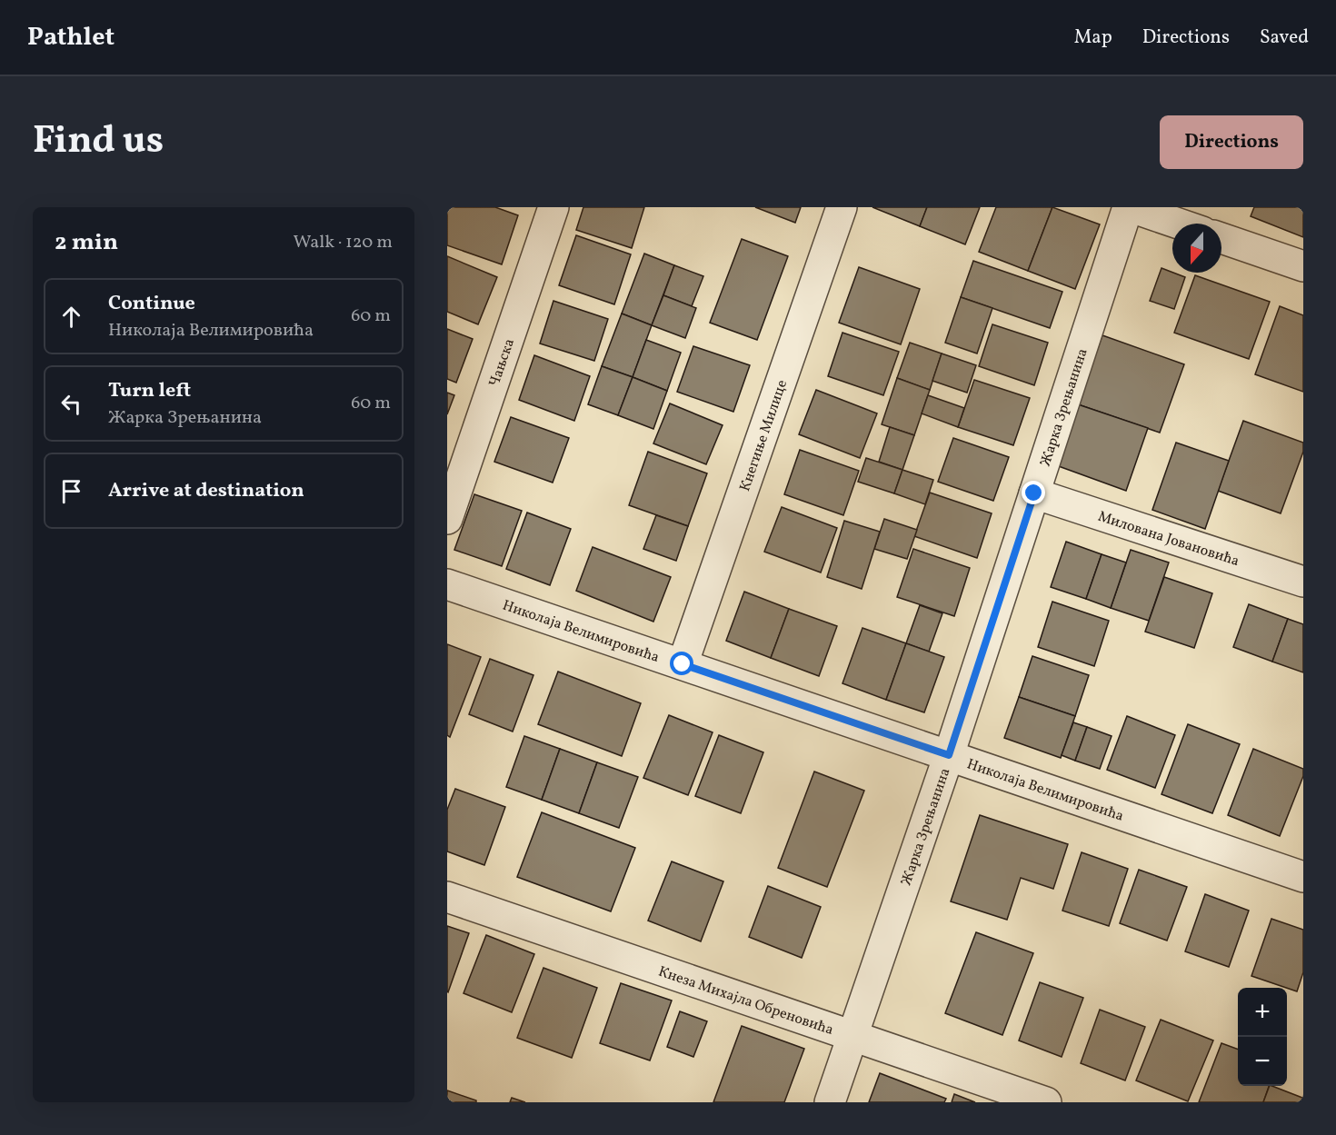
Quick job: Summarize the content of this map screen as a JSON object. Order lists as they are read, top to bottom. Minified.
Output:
{"streets":{"street":["Чањска","Жарка Зрењанина","Кнегиње Милице","Милована Јовановића","Николаја Велимировића","Кнеза Михајла Обреновића"]},"crossings":[["Жарка Зрењанина","Милована Јовановића"],["Жарка Зрењанина","Николаја Велимировића"],["Жарка Зрењанина","Кнеза Михајла Обреновића"],["Кнегиње Милице","Николаја Велимировића"]],"north":"bottom","page":{"header":"Pathlet","nav":["Map","Directions","Saved"],"title":"Find us","buttons":"Directions","heading":["2 min","Walk · 120 m"],"list":[["Continue","Николаја Велимировића","60 m"],["Turn left","Жарка Зрењанина","60 m"],"Arrive at destination"],"map_buttons":["+","−"]}}
